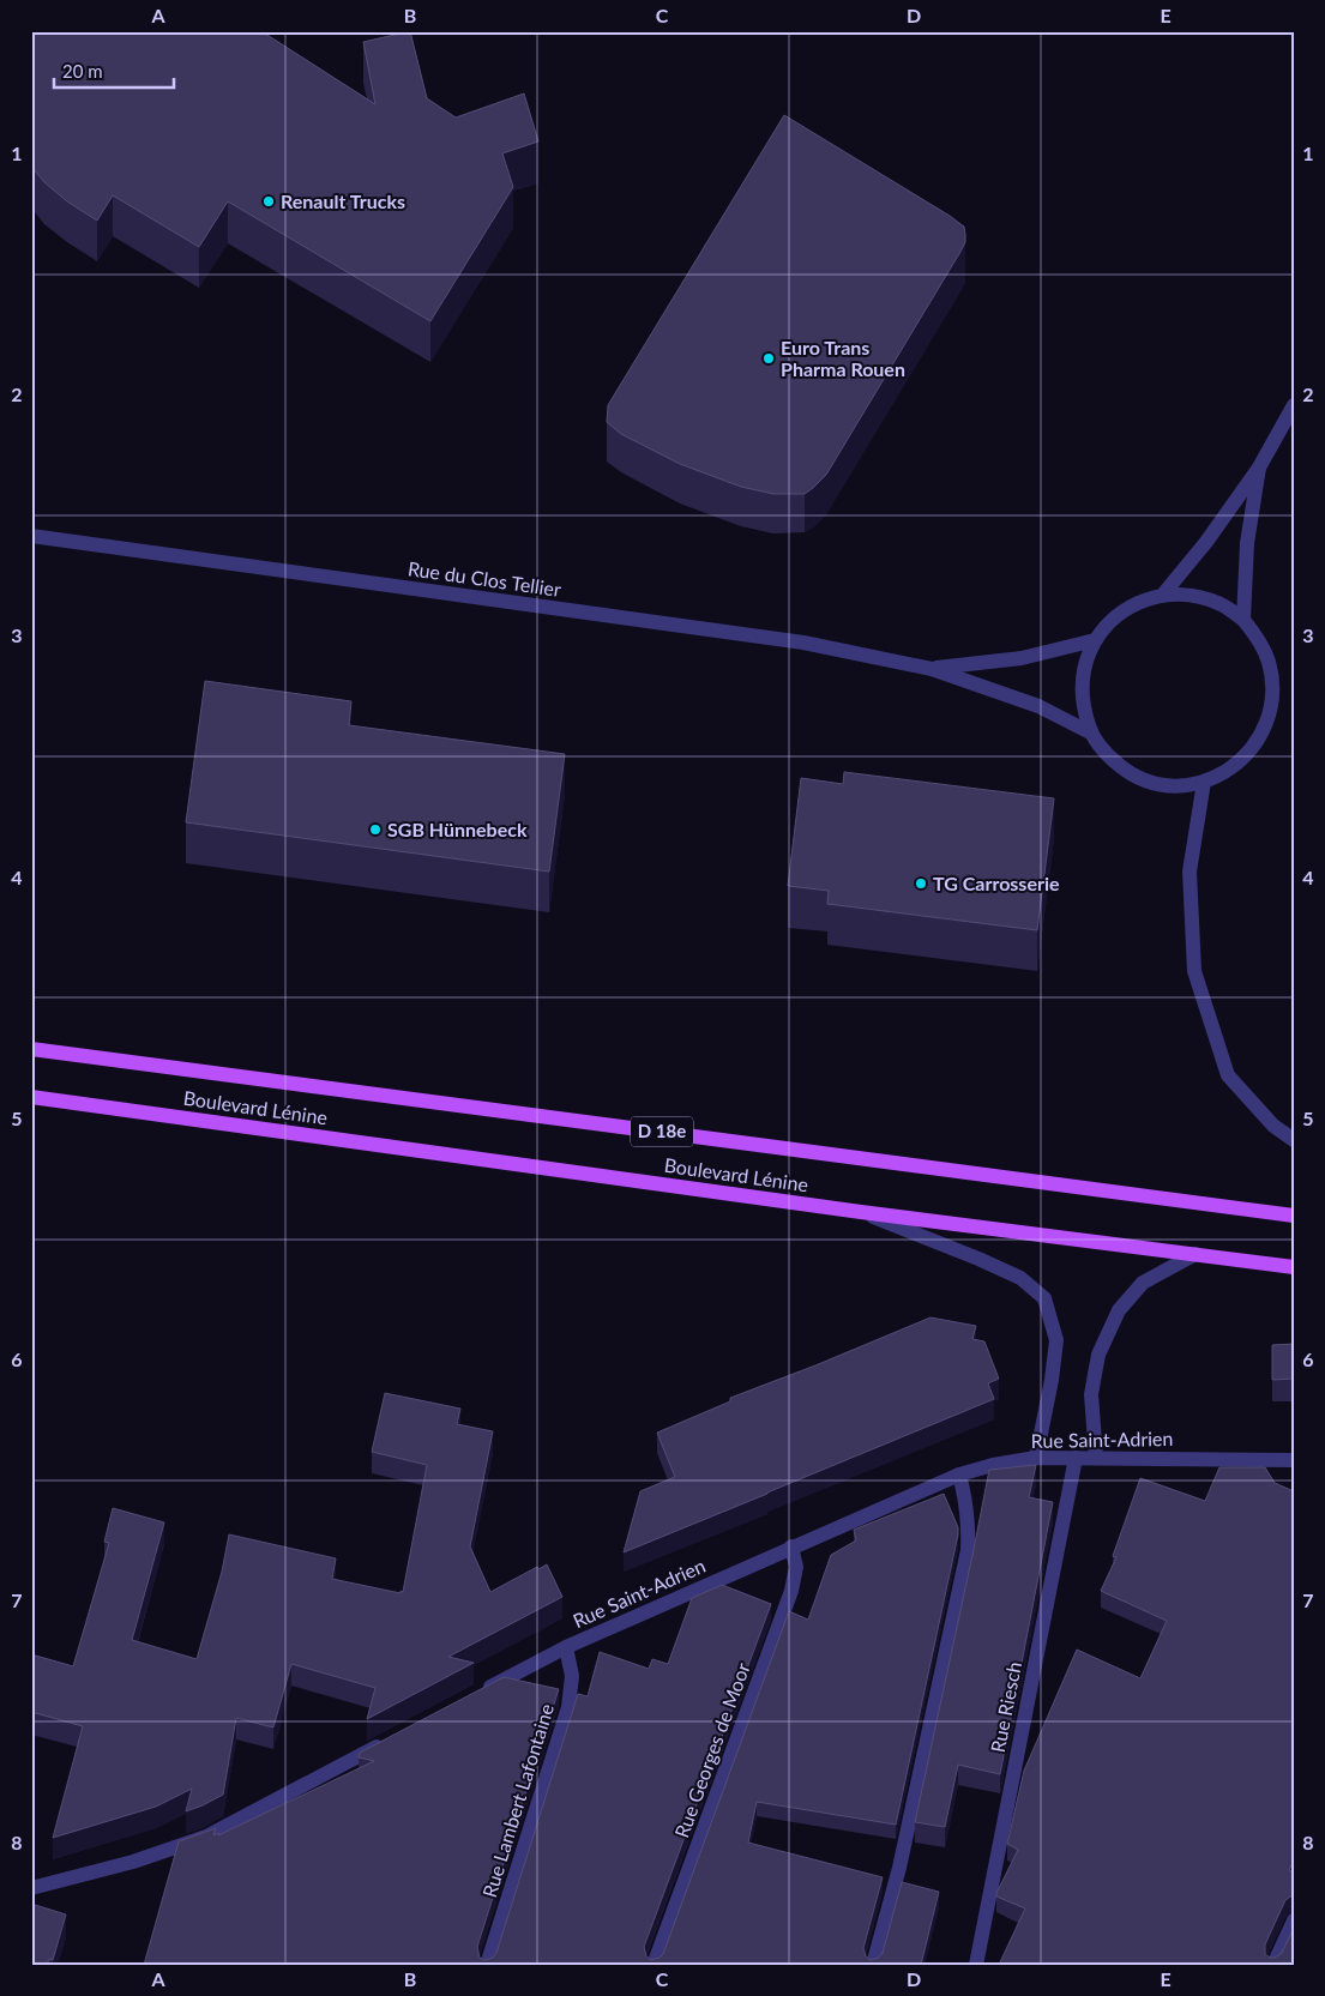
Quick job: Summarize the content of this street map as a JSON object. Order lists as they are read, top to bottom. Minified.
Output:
{"streets":{"main road":["Boulevard Lénine","D 18e"],"street":["Rue du Clos Tellier","Rue Saint-Adrien","Rue Riesch","Rue Georges de Moor","Rue Lambert Lafontaine"]},"crossings":[["Rue Saint-Adrien","Rue Riesch"],["Rue Saint-Adrien","Rue Georges de Moor"],["Rue Saint-Adrien","Rue Lambert Lafontaine"]],"places":["Renault Trucks","Euro Trans Pharma Rouen","SGB Hünnebeck","TG Carrosserie"],"scale_bar":"20 m","grid":{"columns":["A","B","C","D","E"],"rows":["1","2","3","4","5","6","7","8"]}}
